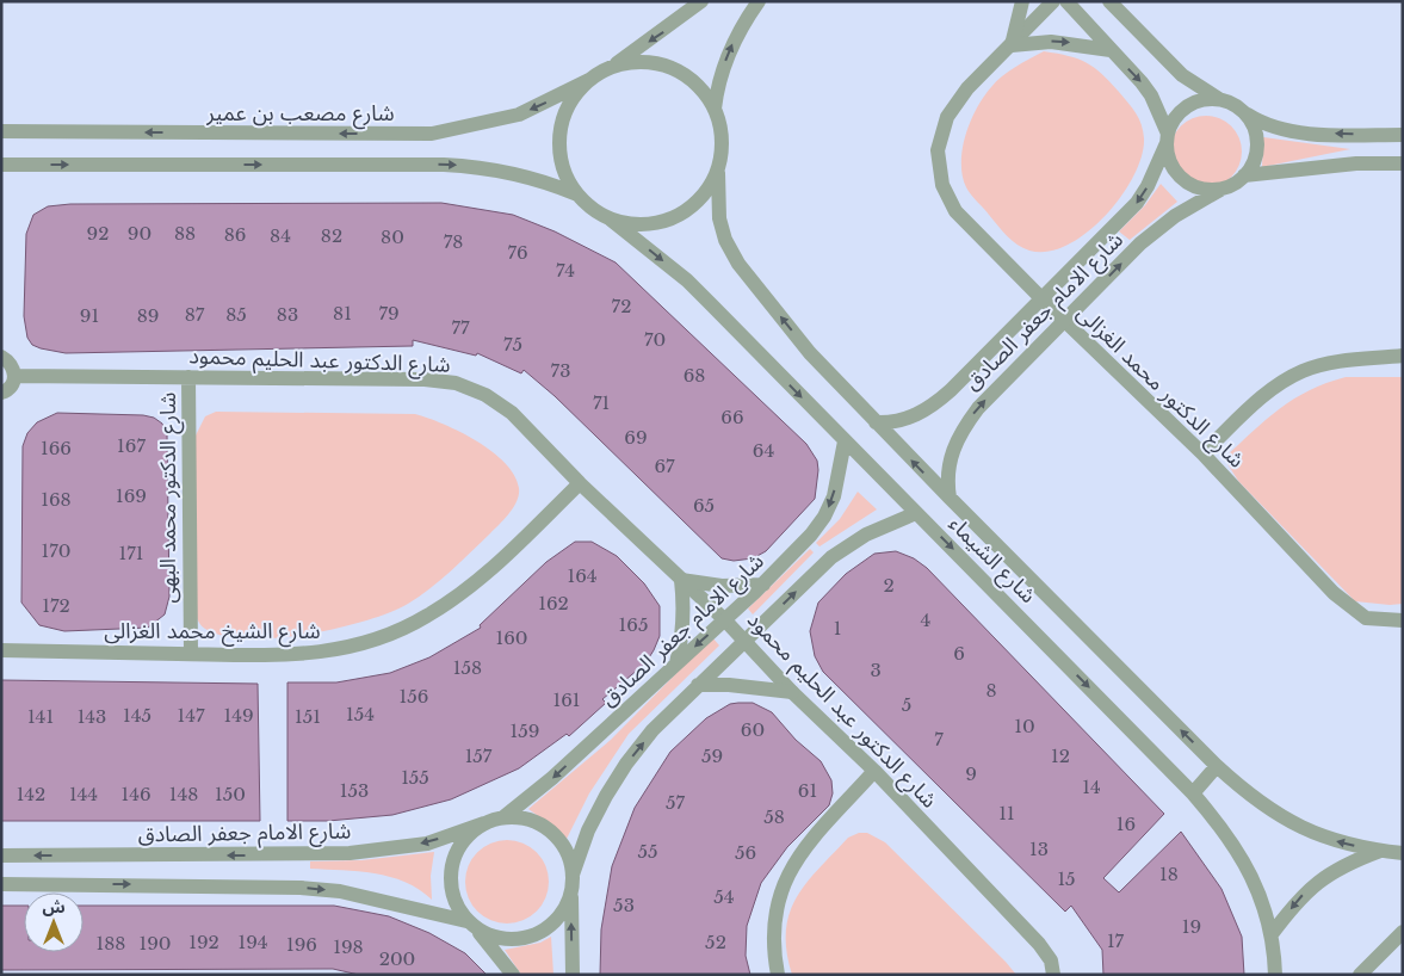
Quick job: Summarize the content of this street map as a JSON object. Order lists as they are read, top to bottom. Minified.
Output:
{"streets":{"street":["شارع مصعب بن عمير","شارع الامام جعفر الصادق","شارع الدكتور عبد الحليم محمود","شارع الدكتور محمد الغزالى","شارع الدكتور محمد البهى","شارع الشيماء","شارع الشيخ محمد الغزالى"]},"crossings":[["شارع مصعب بن عمير","شارع الشيماء"],["شارع الامام جعفر الصادق","شارع الدكتور عبد الحليم محمود"],["شارع الامام جعفر الصادق","شارع الدكتور محمد الغزالى"],["شارع الامام جعفر الصادق","شارع الشيماء"],["شارع الدكتور عبد الحليم محمود","شارع الدكتور محمد البهى"],["شارع الدكتور عبد الحليم محمود","شارع الشيخ محمد الغزالى"],["شارع الدكتور محمد البهى","شارع الشيخ محمد الغزالى"]],"house_numbers":["92","90","88","86","84","82","80","78","76","74","72","81","79","87","85","83","91","89","77","70","75","73","68","71","66","69","167","166","64","67","169","168","65","170","171","164","2","162","172","4","165","1","160","6","158","3","8","156","161","5","154","145","147","149","141","143","151","10","60","159","7","157","59","12","9","155","14","153","61","142","144","146","148","150","57","11","58","16","13","55","56","18","15","54","53","19","17","192","194","52","188","190","196","198","200"],"north":"top"}
